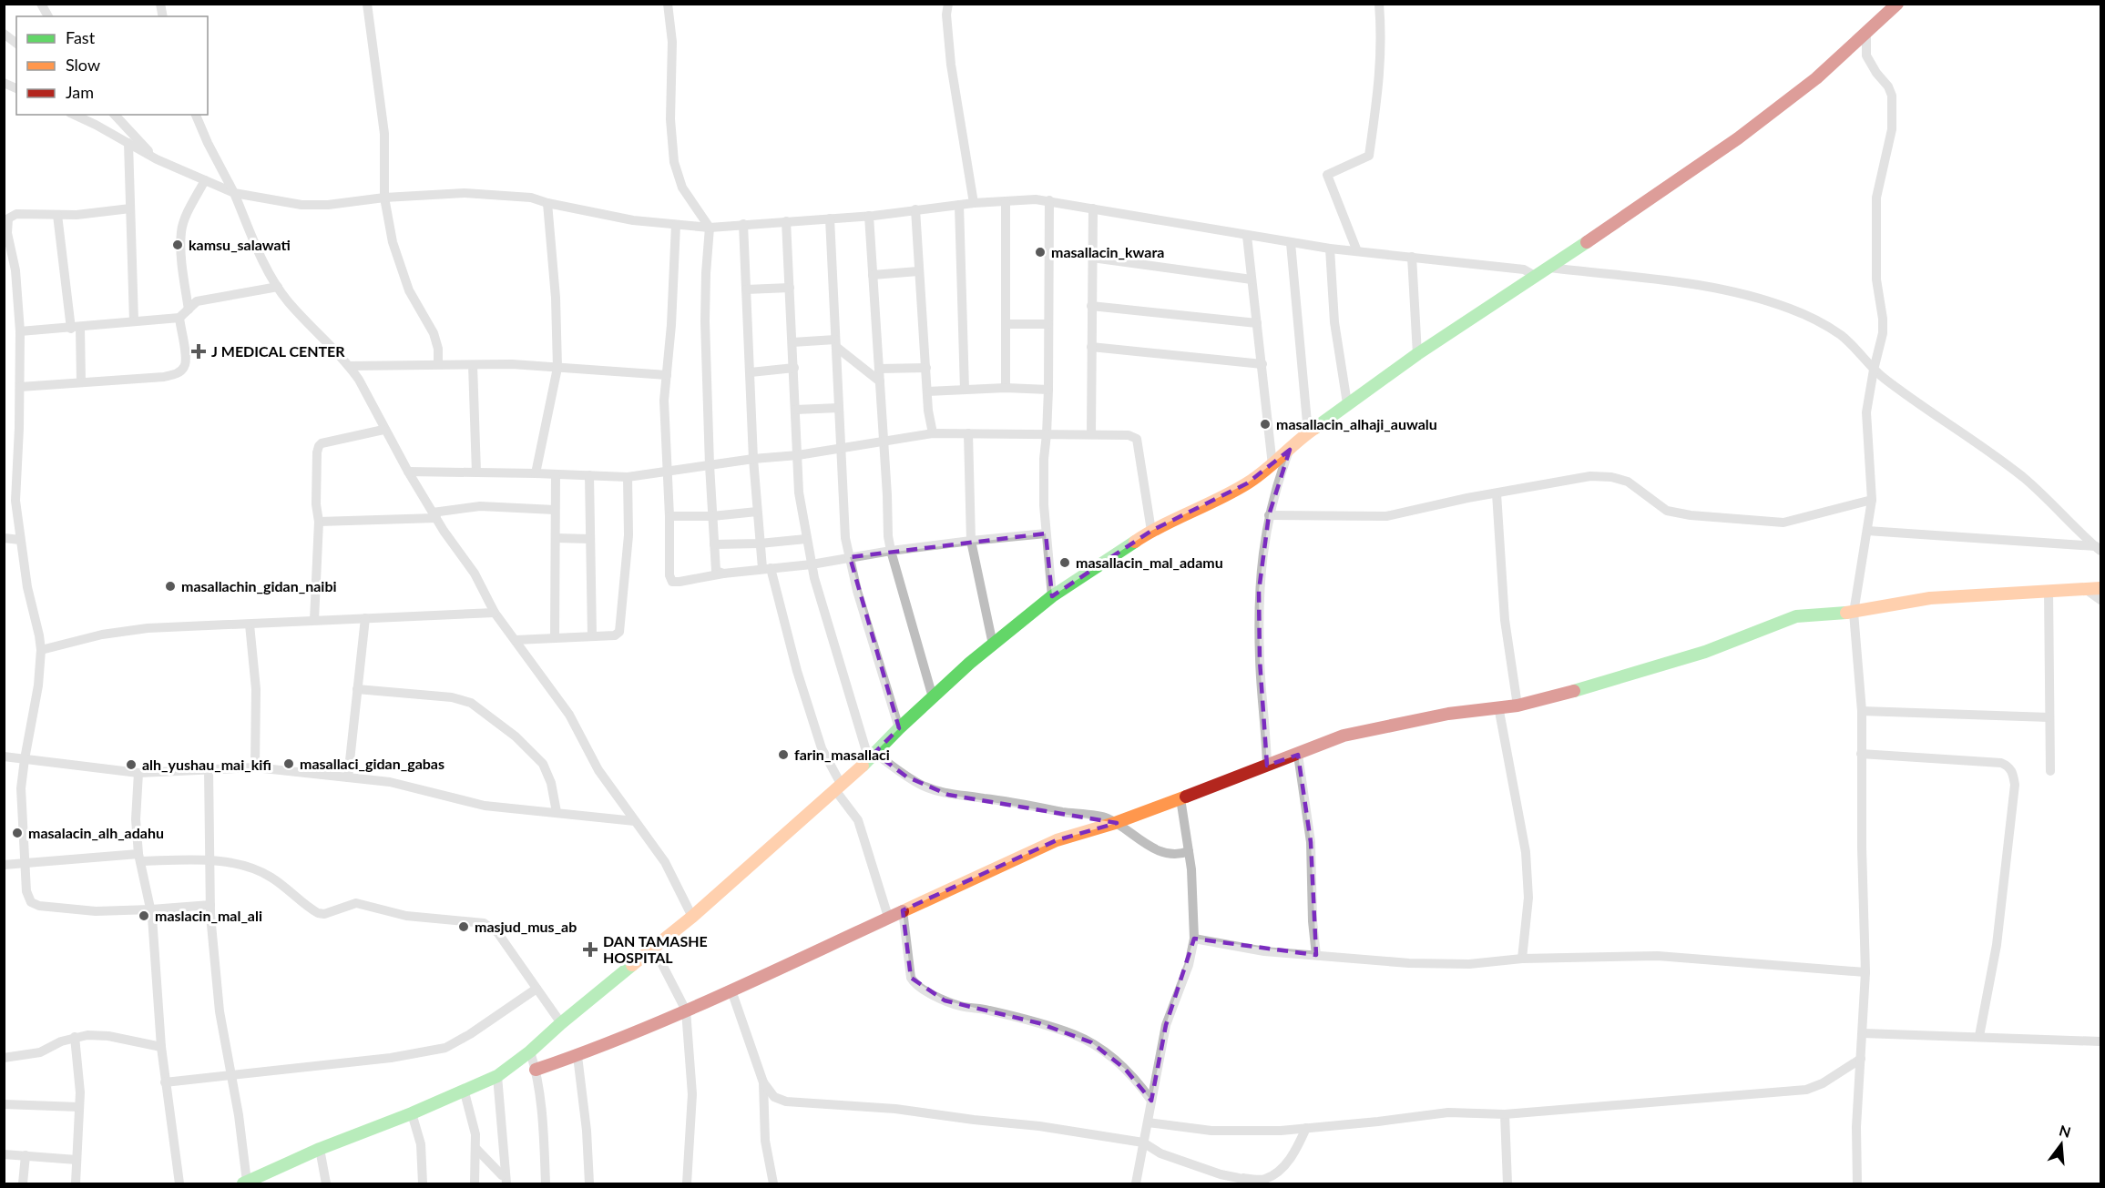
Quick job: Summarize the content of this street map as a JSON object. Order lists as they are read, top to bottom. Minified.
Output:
{"places":{"other":["kamsu_salawati","masallacin_kwara","masallacin_alhaji_auwalu","masallacin_mal_adamu","masallachin_gidan_naibi","farin_masallaci","masallaci_gidan_gabas","alh_yushau_mai_kifi","masalacin_alh_adahu","maslacin_mal_ali","masjud_mus_ab"],"health":["J MEDICAL CENTER","DAN TAMASHE HOSPITAL"]},"legend":["Fast","Slow","Jam"],"north":"top"}
